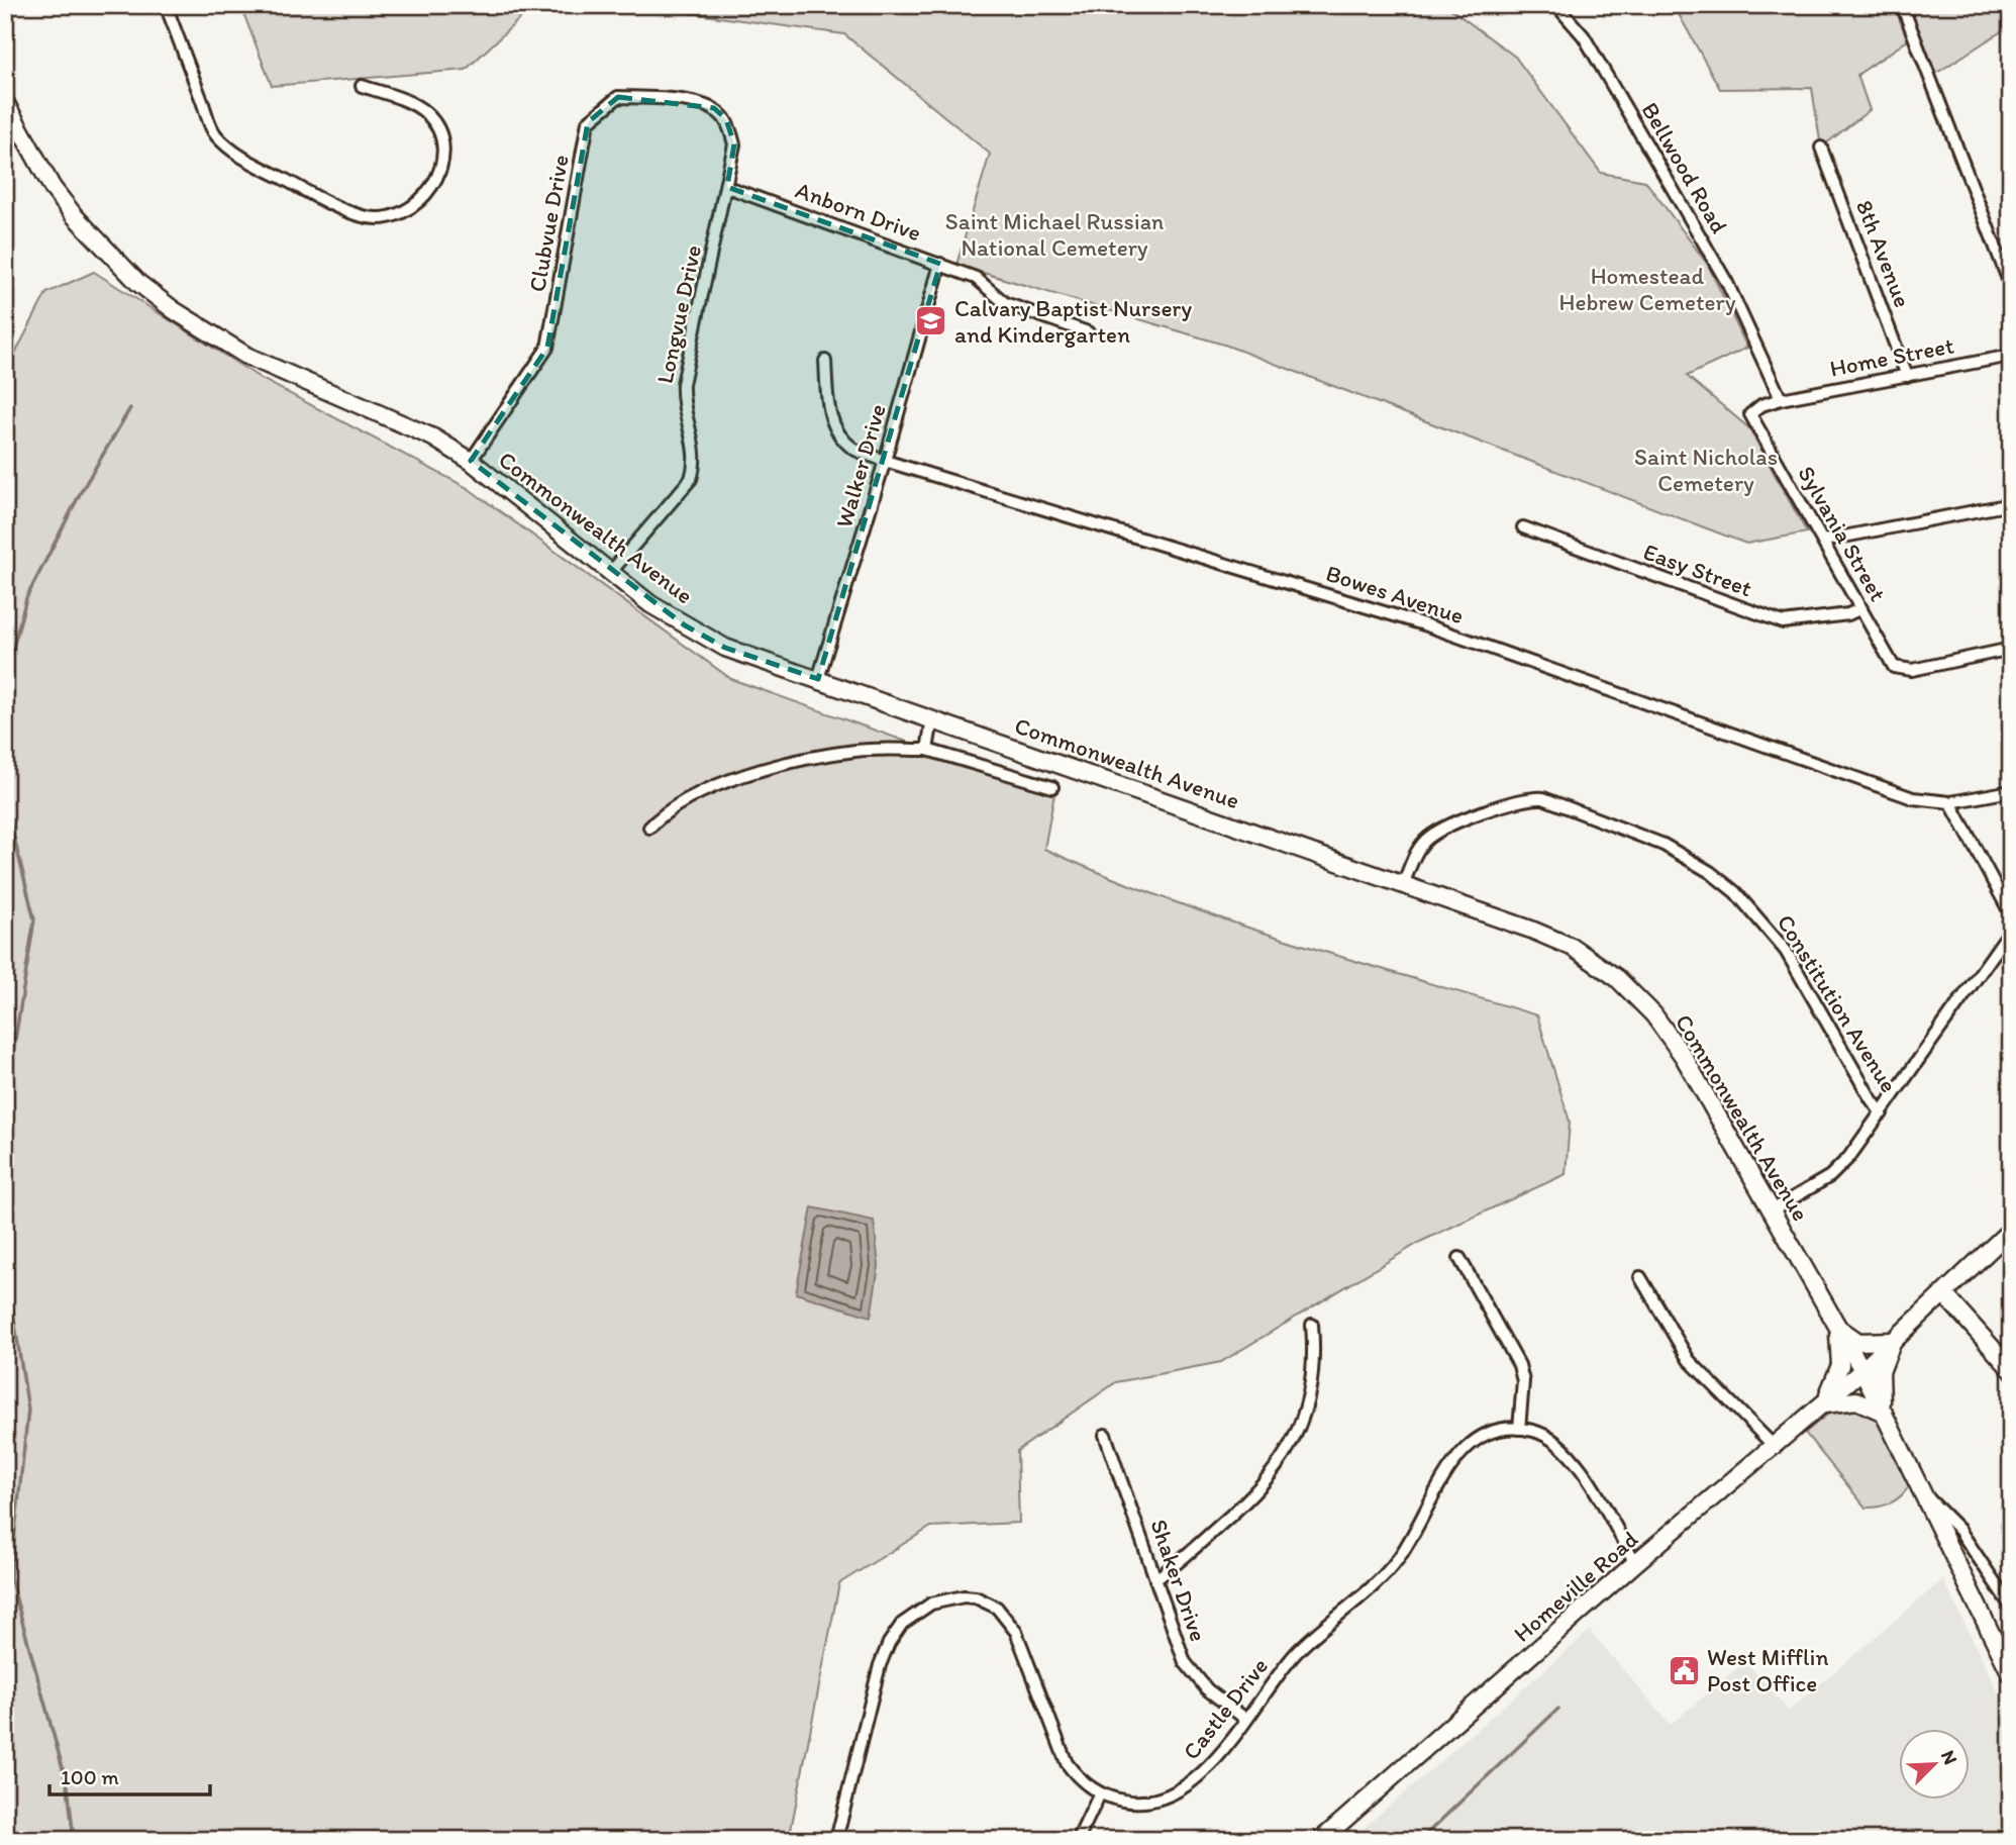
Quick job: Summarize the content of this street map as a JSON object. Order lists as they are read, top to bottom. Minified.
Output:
{"streets":{"street":["Bellwood Road","Anborn Drive","Clubvue Drive","8th Avenue","Longvue Drive","Home Street","Walker Drive","Commonwealth Avenue","Sylvania Street","Easy Street","Bowes Avenue","Constitution Avenue","Shaker Drive","Homeville Road","Castle Drive"]},"crossings":[["Bellwood Road","Home Street"],["Bellwood Road","Sylvania Street"],["Anborn Drive","Longvue Drive"],["Anborn Drive","Walker Drive"],["Clubvue Drive","Longvue Drive"],["Clubvue Drive","Commonwealth Avenue"],["8th Avenue","Home Street"],["Longvue Drive","Commonwealth Avenue"],["Home Street","Sylvania Street"],["Walker Drive","Commonwealth Avenue"],["Walker Drive","Bowes Avenue"],["Commonwealth Avenue","Constitution Avenue"],["Commonwealth Avenue","Homeville Road"],["Sylvania Street","Easy Street"],["Shaker Drive","Castle Drive"]],"parks":["Saint Michael Russian National Cemetery","Homestead Hebrew Cemetery","Saint Nicholas Cemetery"],"places":{"school or university":["Calvary Baptist Nursery and Kindergarten"],"public building":["West Mifflin Post Office"]},"scale_bar":"100 m","north":"top right"}
